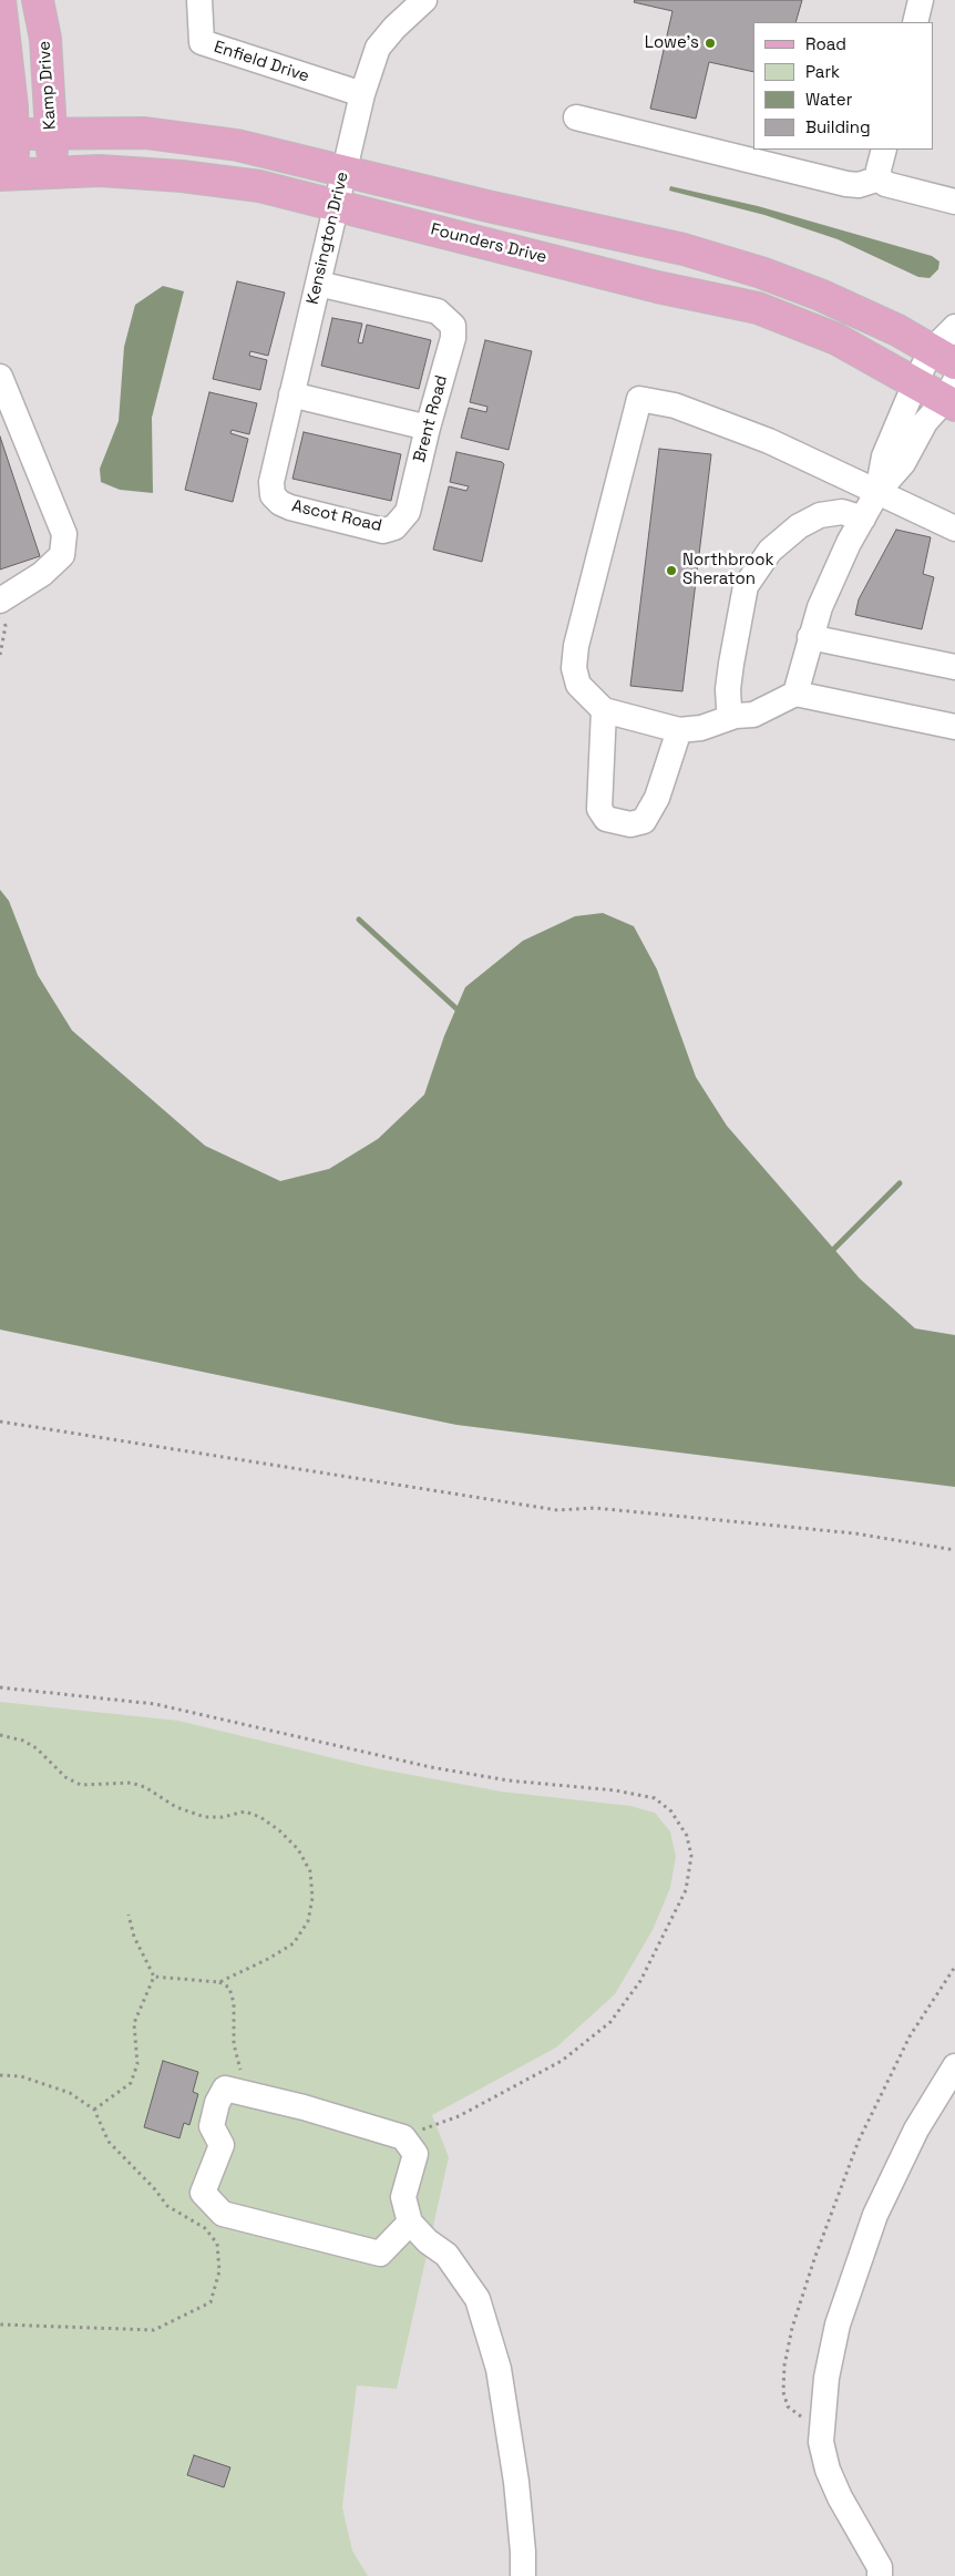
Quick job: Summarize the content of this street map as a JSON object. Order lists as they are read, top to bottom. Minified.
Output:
{"streets":{"main road":["Kamp Drive","Founders Drive"],"street":["Enfield Drive","Kensington Drive","Brent Road","Ascot Road"]},"crossings":[["Enfield Drive","Kensington Drive"],["Kamp Drive","Founders Drive"],["Kensington Drive","Founders Drive"],["Kensington Drive","Brent Road"],["Kensington Drive","Ascot Road"],["Brent Road","Ascot Road"]],"places":["Lowe's","Northbrook Sheraton"],"legend":["Road","Park","Water","Building"]}
